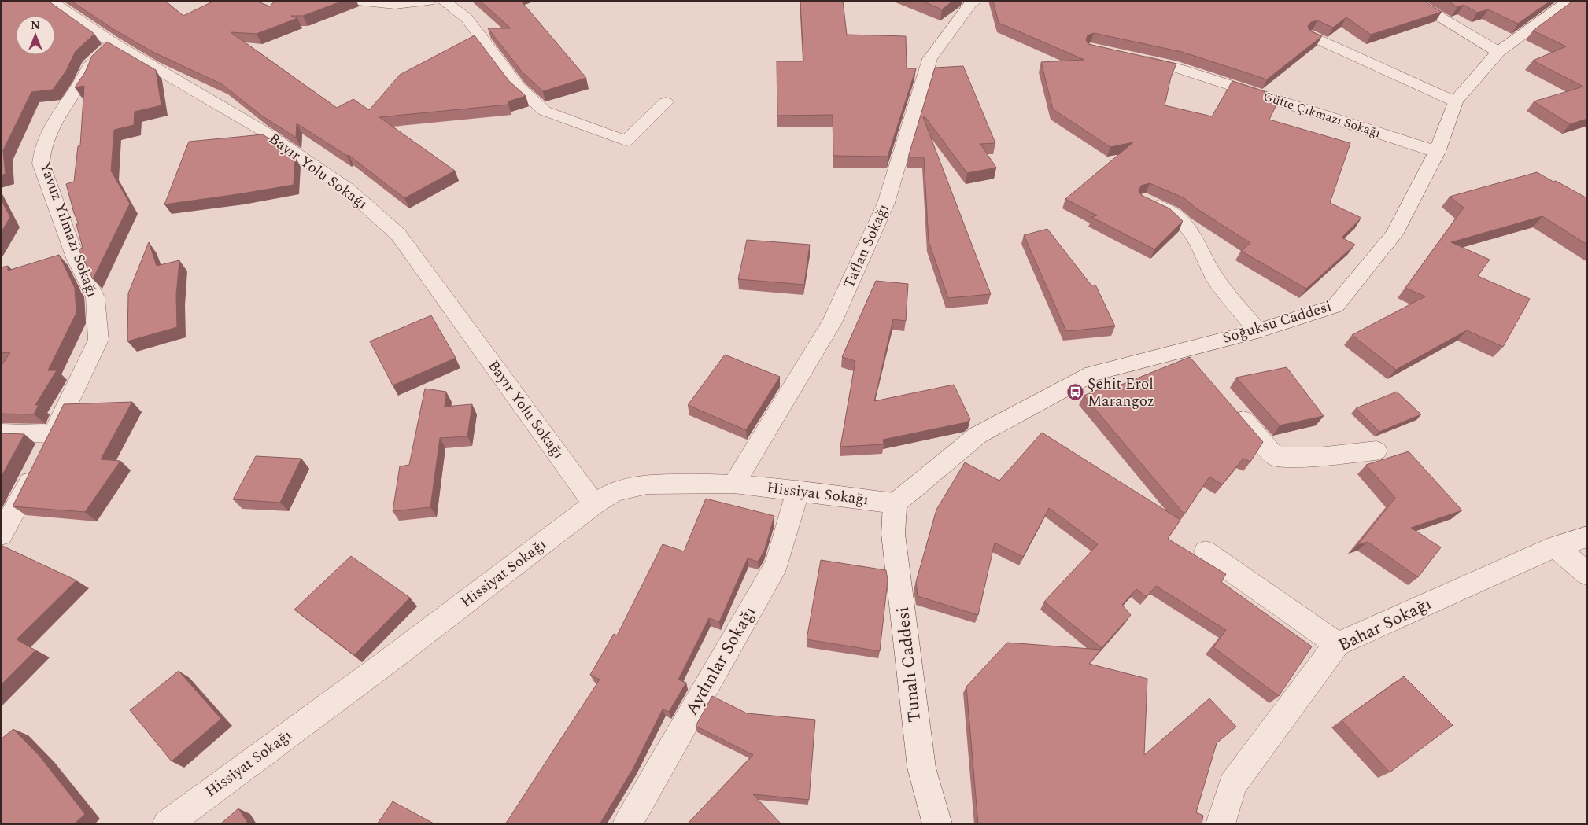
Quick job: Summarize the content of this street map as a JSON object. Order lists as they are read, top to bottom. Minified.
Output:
{"streets":{"street":["Güfte Çıkmazı Sokağı","Bayır Yolu Sokağı","Yavuz Yılmazı Sokağı","Taflan Sokağı","Soğuksu Caddesi","Hissiyat Sokağı","Bahar Sokağı","Aydınlar Sokağı","Tunalı Caddesi"]},"crossings":[["Güfte Çıkmazı Sokağı","Soğuksu Caddesi"],["Bayır Yolu Sokağı","Yavuz Yılmazı Sokağı"],["Bayır Yolu Sokağı","Hissiyat Sokağı"],["Taflan Sokağı","Hissiyat Sokağı"],["Soğuksu Caddesi","Hissiyat Sokağı"],["Soğuksu Caddesi","Tunalı Caddesi"],["Hissiyat Sokağı","Aydınlar Sokağı"],["Hissiyat Sokağı","Tunalı Caddesi"]],"places":{"bus stop":["Şehit Erol Marangoz"]},"north":"top"}
